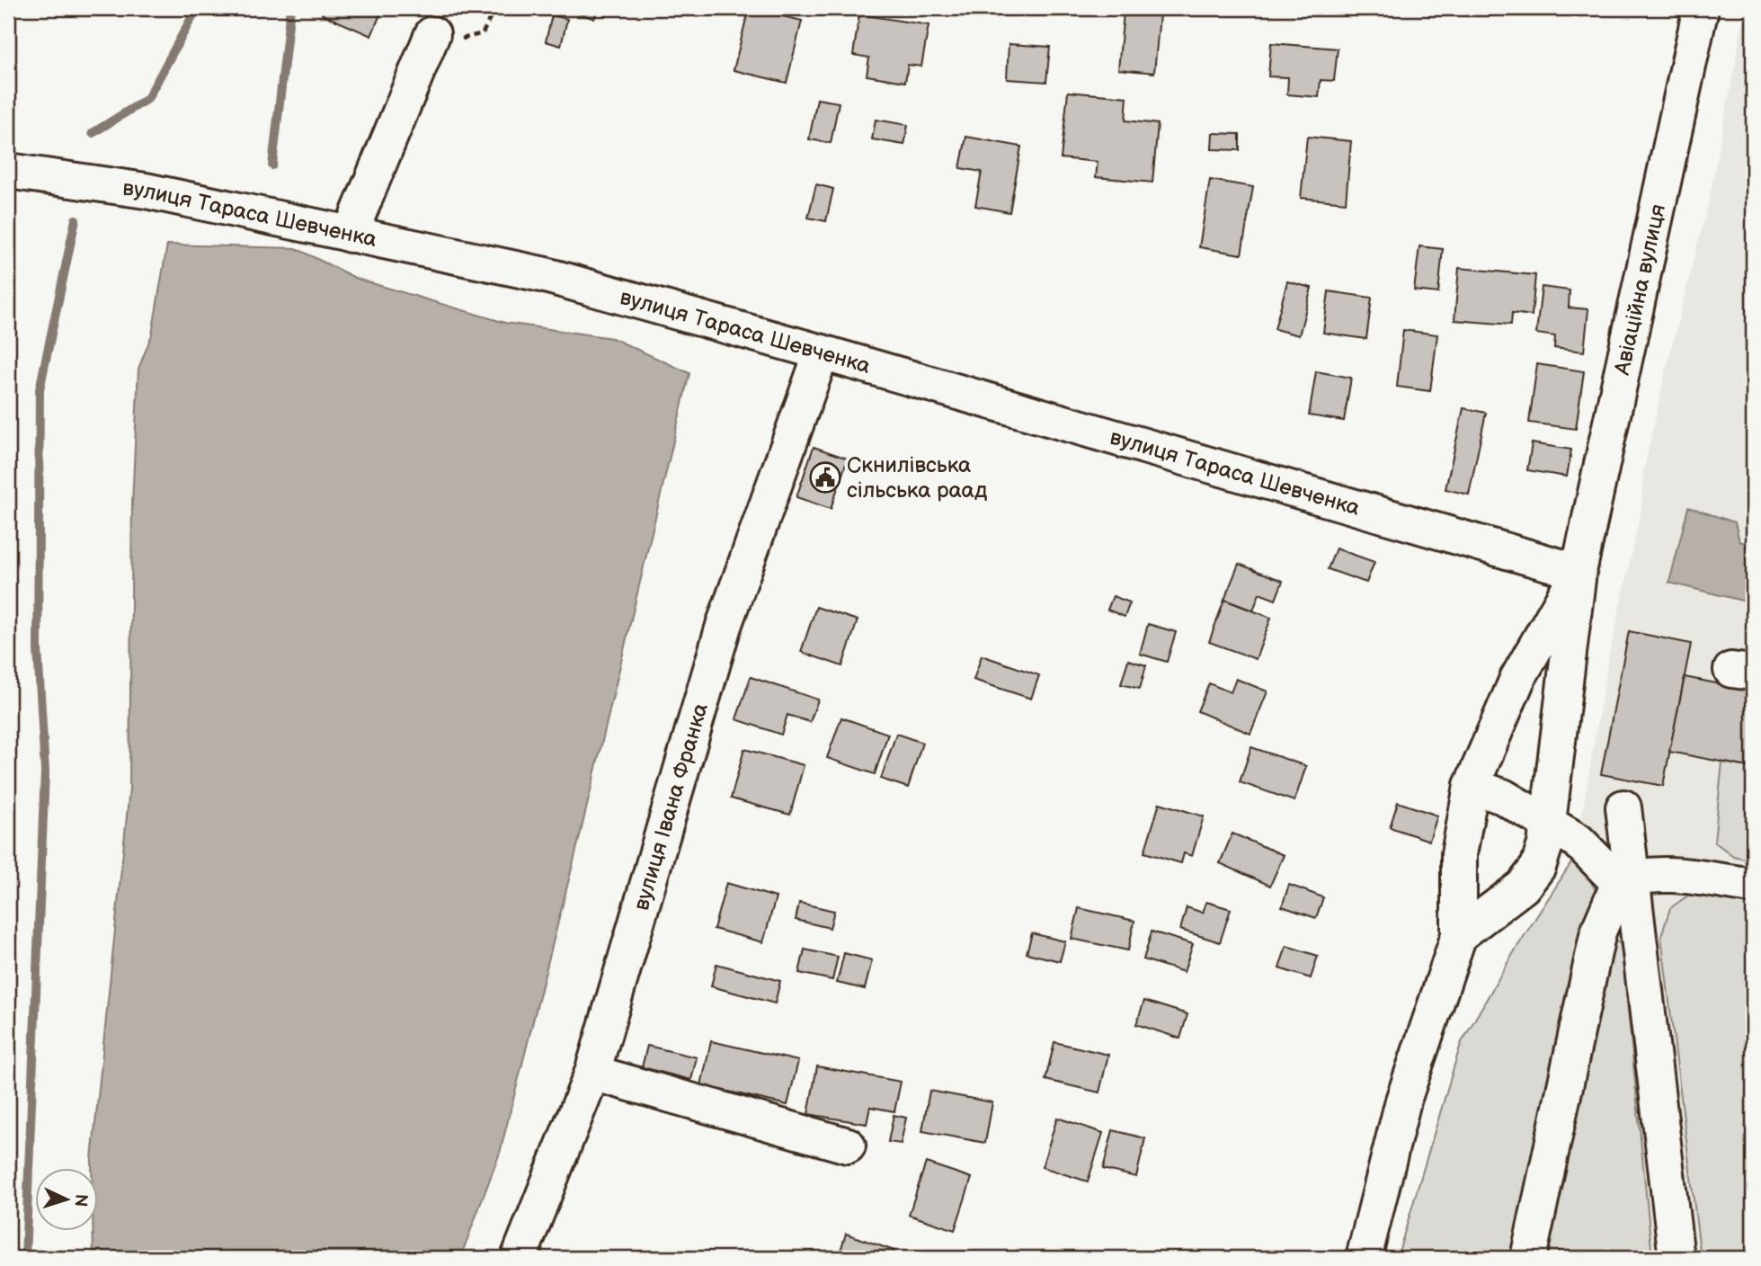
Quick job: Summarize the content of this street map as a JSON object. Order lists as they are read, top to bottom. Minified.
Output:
{"streets":{"street":["вулиця Тараса Шевченка","Авіаційна вулиця","вулиця Івана Франка"]},"crossings":[["вулиця Тараса Шевченка","Авіаційна вулиця"],["вулиця Тараса Шевченка","вулиця Івана Франка"]],"places":{"public building":["Скнилівська сільська раад"]},"north":"right"}
